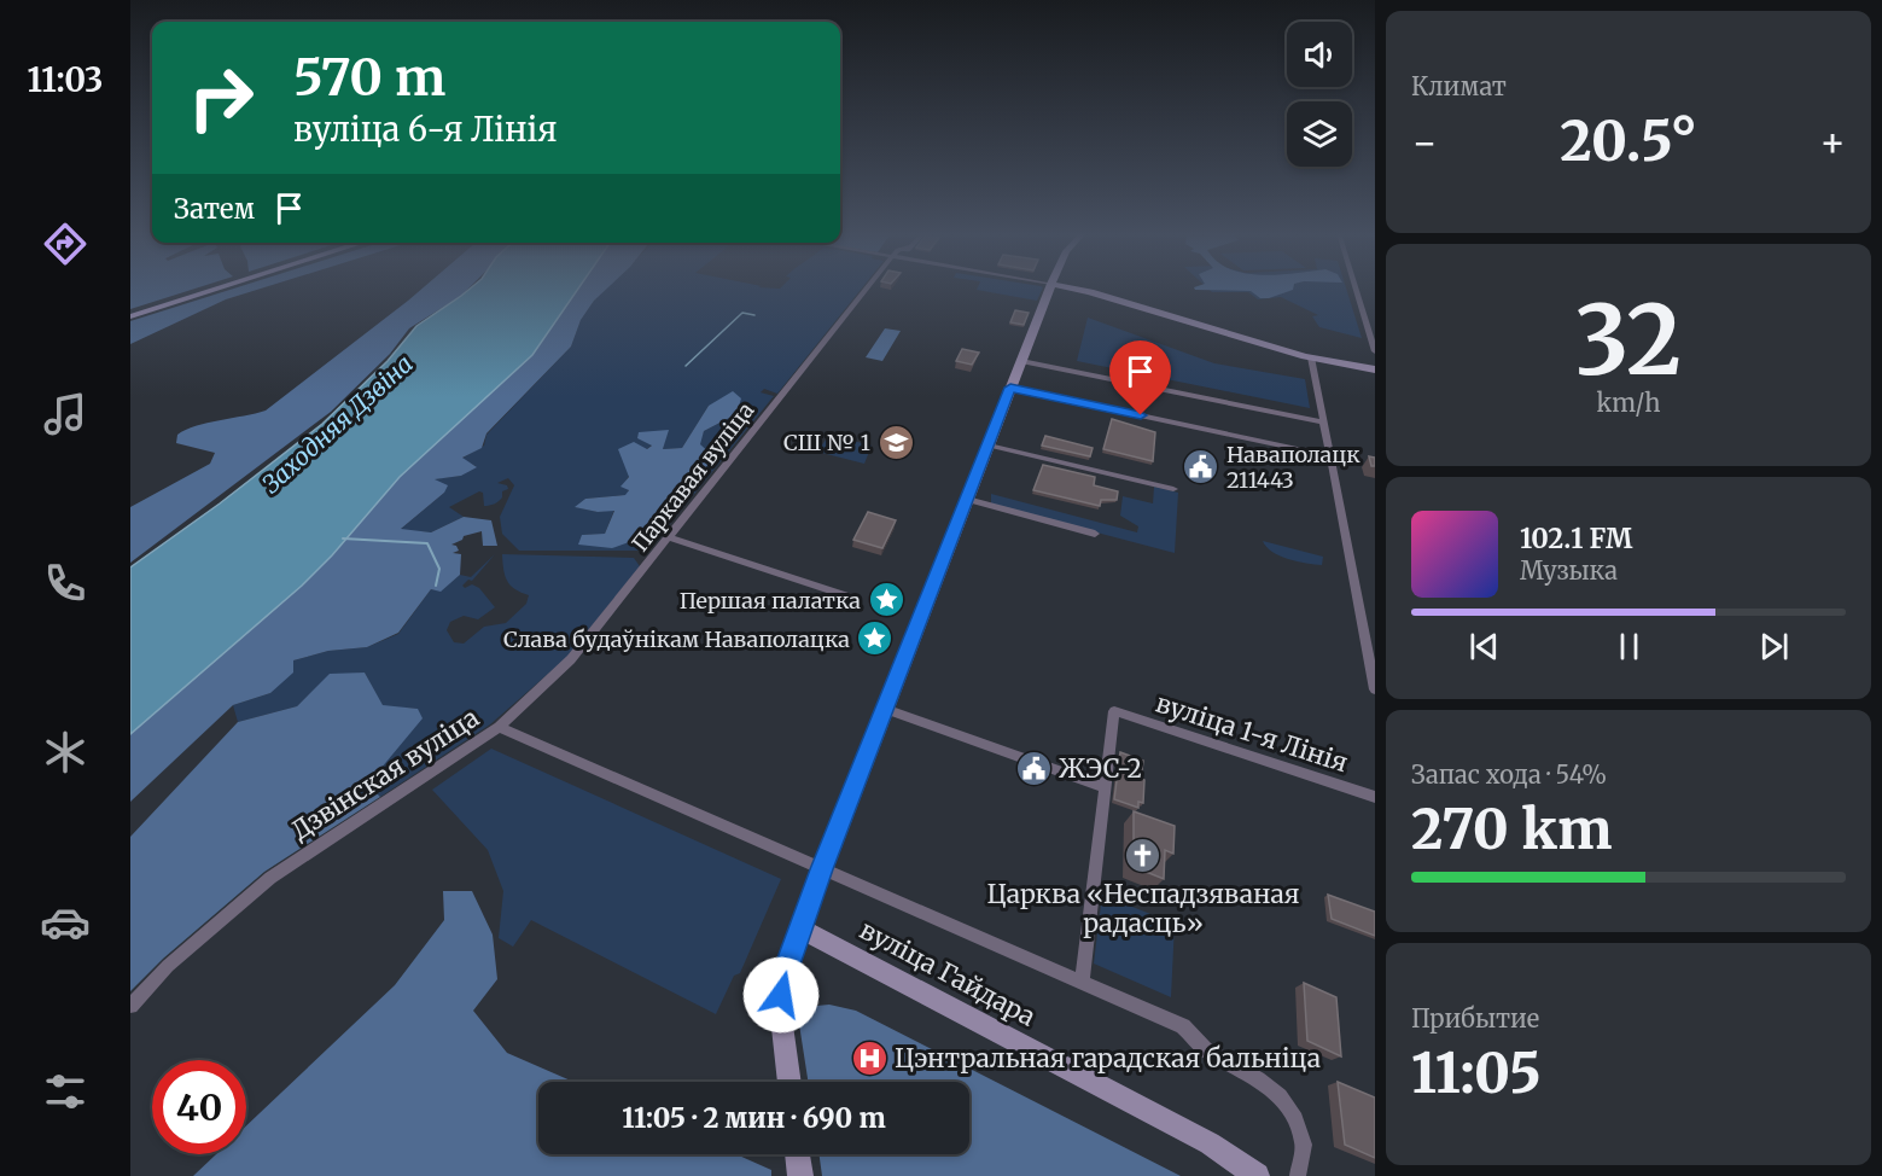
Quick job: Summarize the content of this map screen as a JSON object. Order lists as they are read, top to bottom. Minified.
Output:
{"streets":{"street":["Паркавая вуліца","вуліца 1-я Лінія","Дзвінская вуліца","вуліца Гайдара"]},"crossings":[["Паркавая вуліца","Дзвінская вуліца"]],"water":["Заходняя Дзвіна"],"places":{"school or university":["СШ № 1"],"public building":["Наваполацк 211443","ЖЭС-2"],"place":["Першая палатка","Слава будаўнікам Наваполацка"],"church":["Царква «Неспадзяваная радасць»"],"hospital":["Цэнтральная гарадская бальніца"]},"page":{"tabs":"11:03","tile":["Климат",["32","km/h"],["Запас хода · 54%","270 km"],["Прибытие","11:05"]],"turn":["570 m","вуліца 6-я Лінія"],"heat":["−","20.5°","+"],"then":"Затем","song":["102.1 FM","Музыка"],"limit":"40","trip":"11:05 · 2 мин · 690 m"}}
